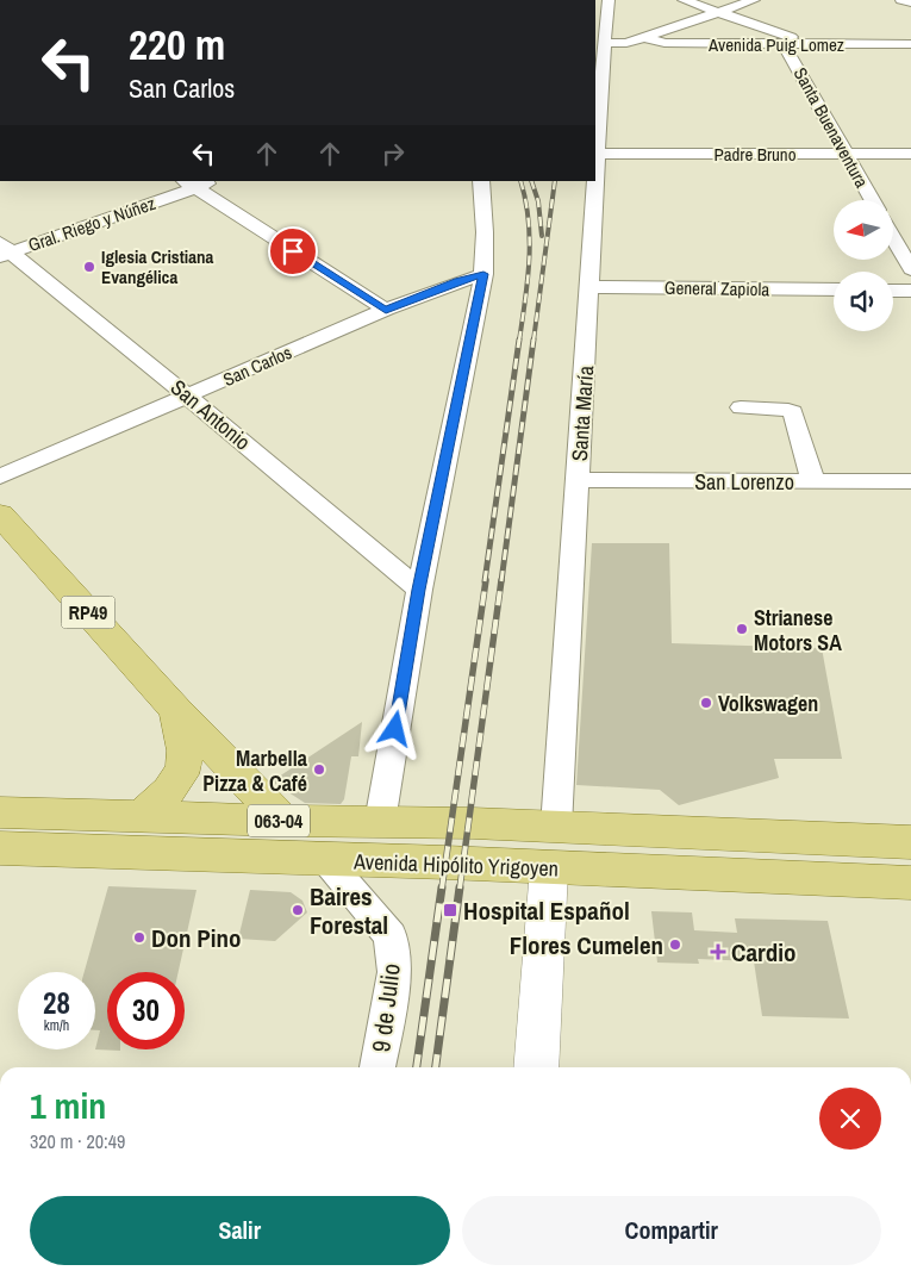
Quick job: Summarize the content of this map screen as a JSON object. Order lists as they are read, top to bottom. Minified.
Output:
{"streets":{"main road":["RP49","063-04","Avenida Hipólito Yrigoyen"],"street":["Avenida Puig Lomez","Santa Buenaventura","Padre Bruno","Gral. Riego y Núñez","General Zapiola","San Carlos","Santa María","San Antonio","San Lorenzo","9 de Julio"]},"crossings":[["Avenida Puig Lomez","Santa Buenaventura"],["Santa Buenaventura","Padre Bruno"],["Padre Bruno","Santa María"],["Gral. Riego y Núñez","San Antonio"],["General Zapiola","Santa María"],["San Carlos","San Antonio"],["Santa María","San Lorenzo"],["Santa María","Avenida Hipólito Yrigoyen"],["RP49","Avenida Hipólito Yrigoyen"],["Avenida Hipólito Yrigoyen","9 de Julio"]],"places":{"other":["Iglesia Cristiana Evangélica","Strianese Motors SA","Volkswagen","Marbella Pizza & Café","Baires Forestal","Don Pino","Flores Cumelen"],"transit":["Hospital Español"],"health":["Cardio"]},"north":"left","page":{"turn":["220 m","San Carlos"],"speed":"28 km/h","limit":"30","heading":["1 min","320 m · 20:49"],"buttons":["Salir","Compartir"]}}
